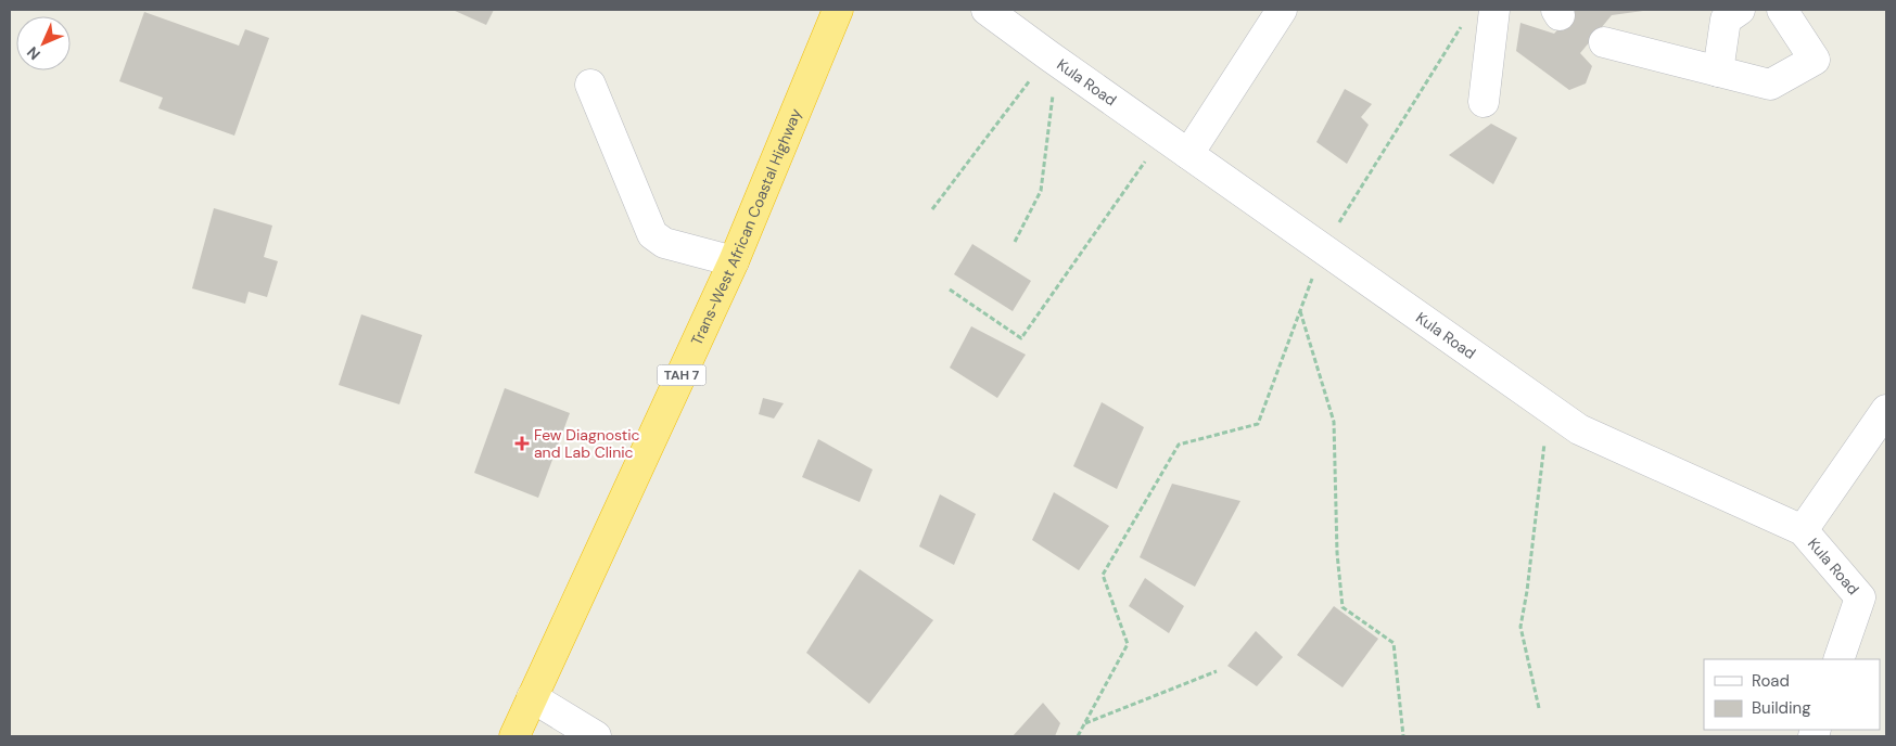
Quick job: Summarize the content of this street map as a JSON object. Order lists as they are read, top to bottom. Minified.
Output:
{"streets":{"highway":["Trans-West African Coastal Highway","TAH 7"],"street":["Kula Road"]},"places":{"health":["Few Diagnostic and Lab Clinic"]},"legend":["Road","Building"],"north":"bottom left"}
